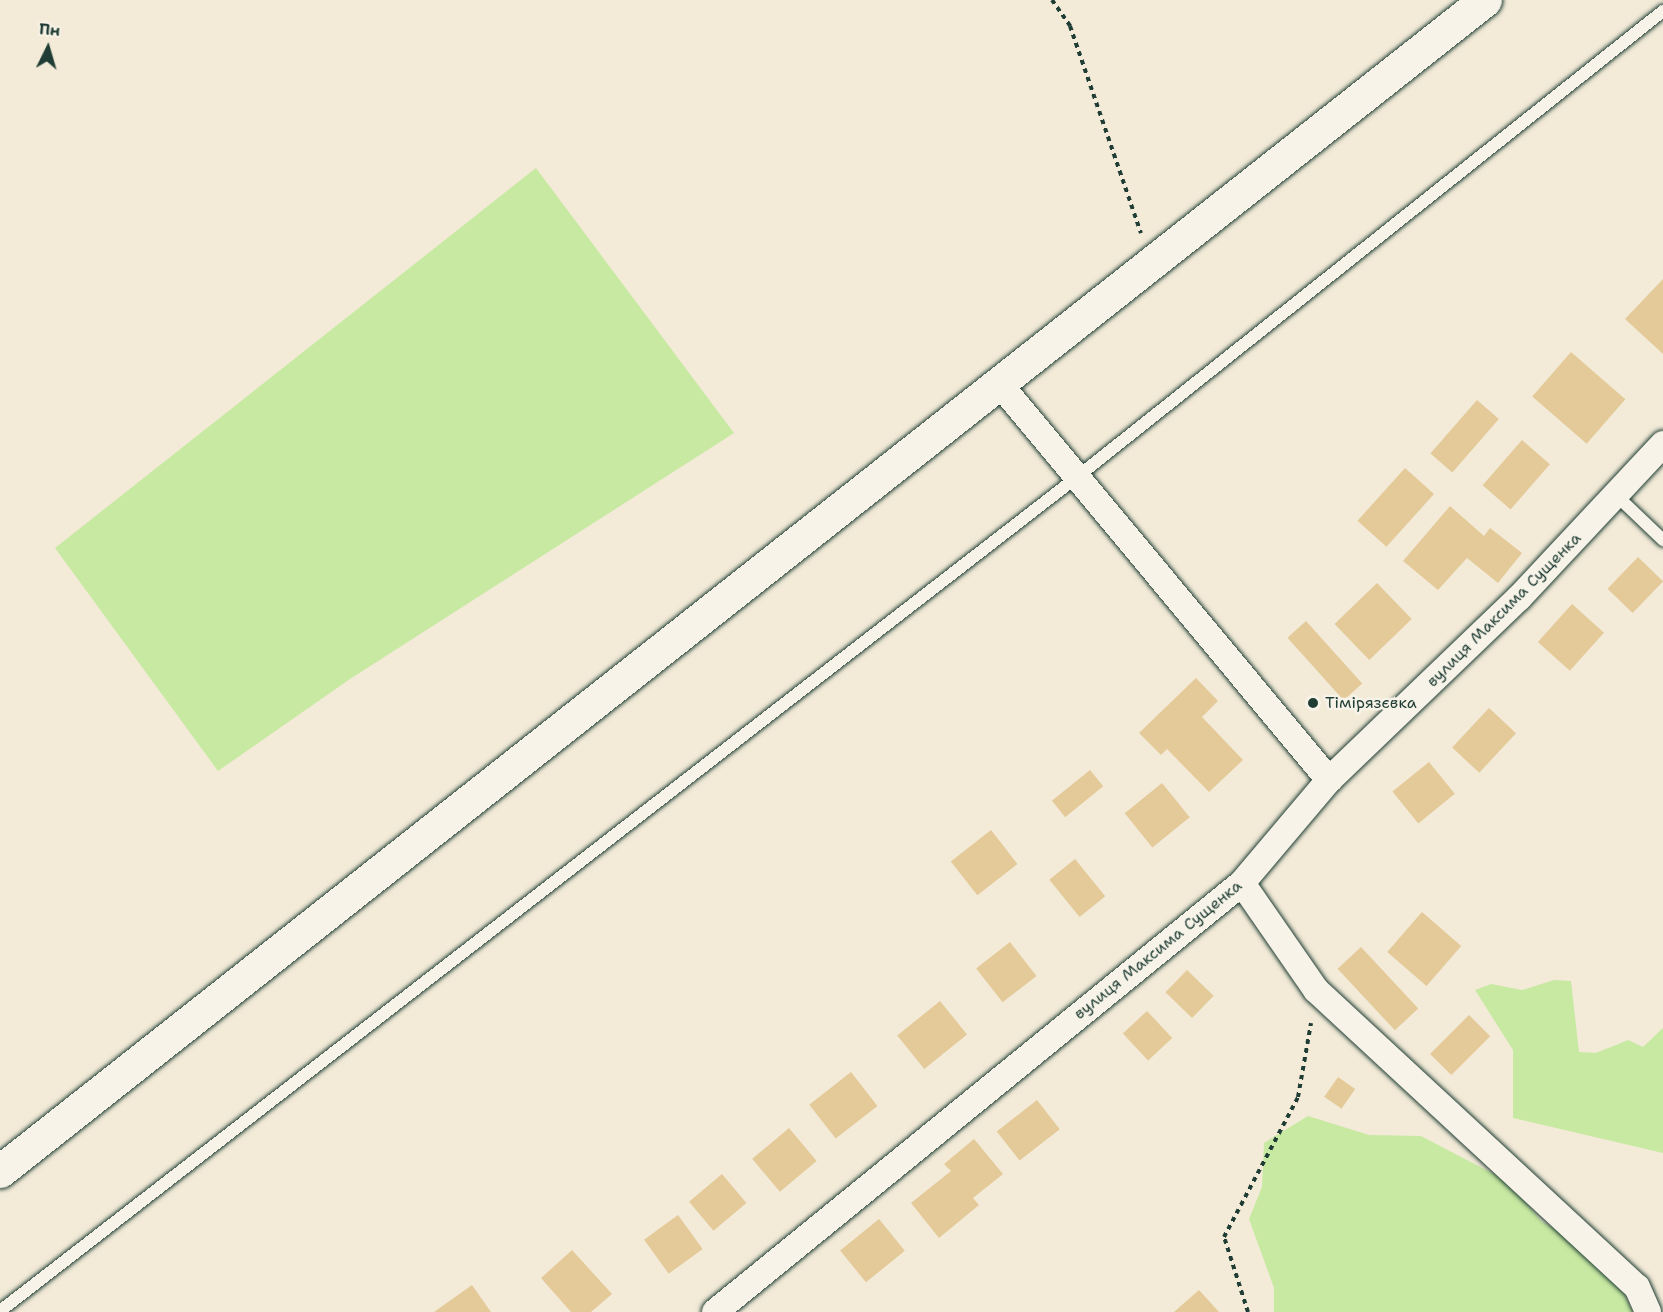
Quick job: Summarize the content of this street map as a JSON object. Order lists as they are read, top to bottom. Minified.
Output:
{"streets":{"street":["вулиця Максима Сущенка"]},"places":["Тімірязєвка"],"north":"top"}
